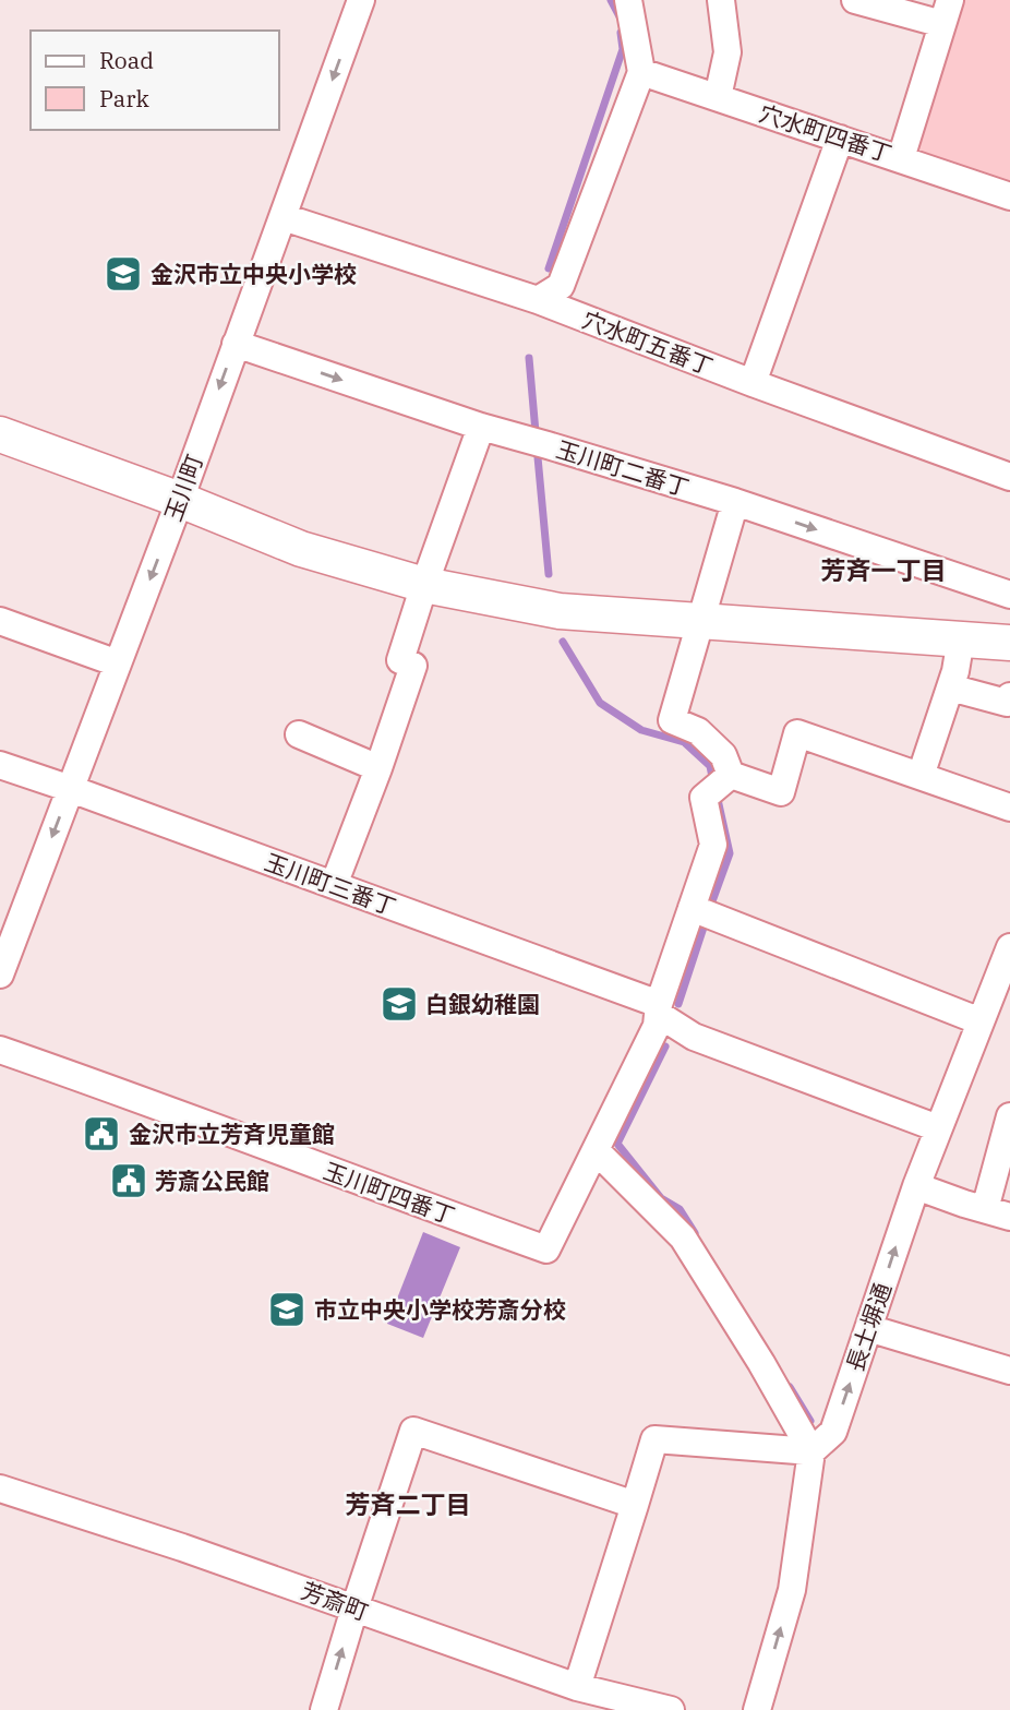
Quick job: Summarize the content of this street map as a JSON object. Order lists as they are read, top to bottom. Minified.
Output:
{"streets":{"street":["穴水町四番丁","穴水町五番丁","玉川町二番丁","玉川町","玉川町三番丁","玉川町四番丁","長土塀通","芳斎町"]},"crossings":[["穴水町五番丁","玉川町"],["玉川町二番丁","玉川町"],["玉川町","玉川町三番丁"],["玉川町三番丁","長土塀通"]],"one_way":["玉川町","長土塀通"],"districts":["芳斉一丁目","芳斉二丁目"],"places":{"school or university":["金沢市立中央小学校","白銀幼稚園","市立中央小学校芳斎分校"],"public building":["金沢市立芳斉児童館","芳斎公民館"]},"legend":["Road","Park"]}
